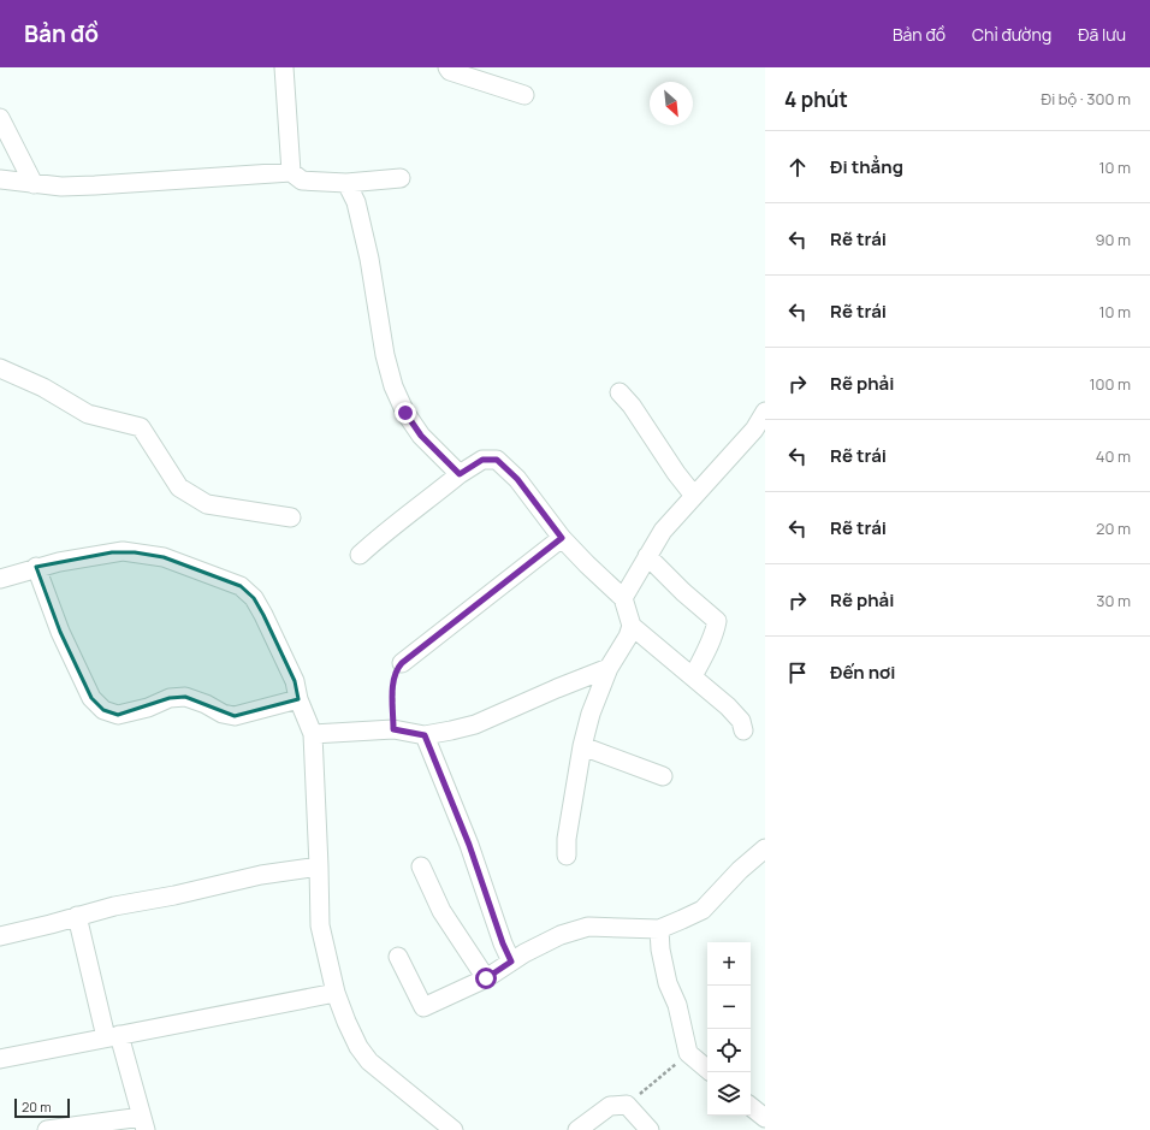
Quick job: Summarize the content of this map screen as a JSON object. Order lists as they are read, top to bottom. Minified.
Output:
{"scale_bar":"20 m","north":"bottom right","page":{"header":"Bản đồ","nav":["Bản đồ","Chỉ đường","Đã lưu"],"heading":["4 phút","Đi bộ · 300 m"],"list":[["Đi thẳng","10 m"],["Rẽ trái","90 m"],["Rẽ trái","10 m"],["Rẽ phải","100 m"],["Rẽ trái","40 m"],["Rẽ trái","20 m"],["Rẽ phải","30 m"],"Đến nơi"],"map_buttons":["+","−"],"scale":"20 m"}}
